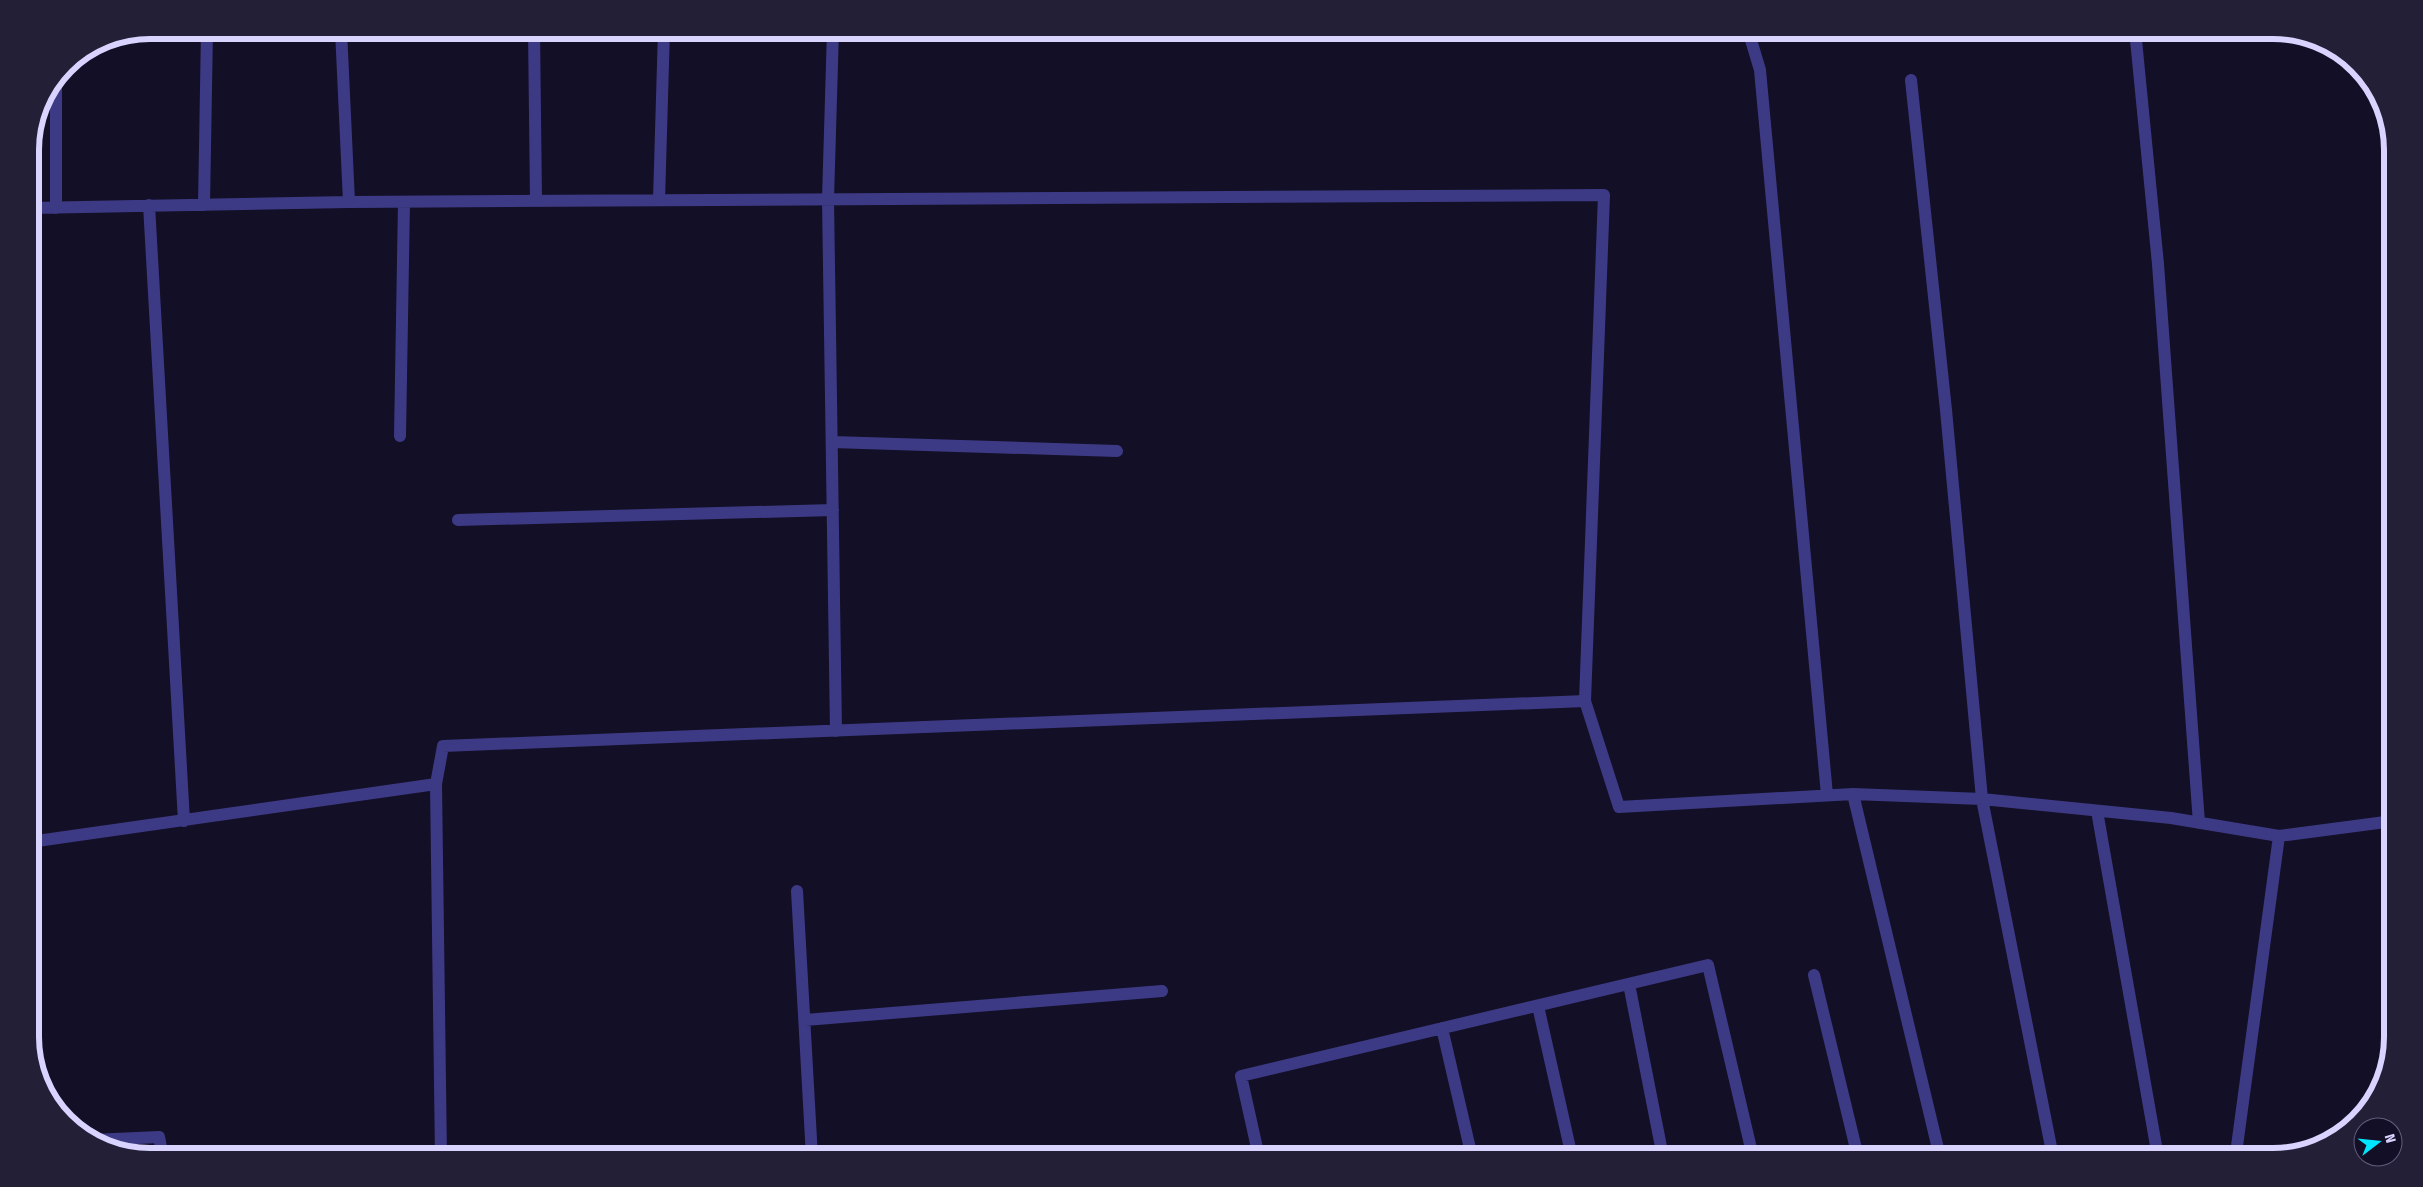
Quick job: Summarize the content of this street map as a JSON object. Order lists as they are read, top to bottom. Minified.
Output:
{"north":"right"}
